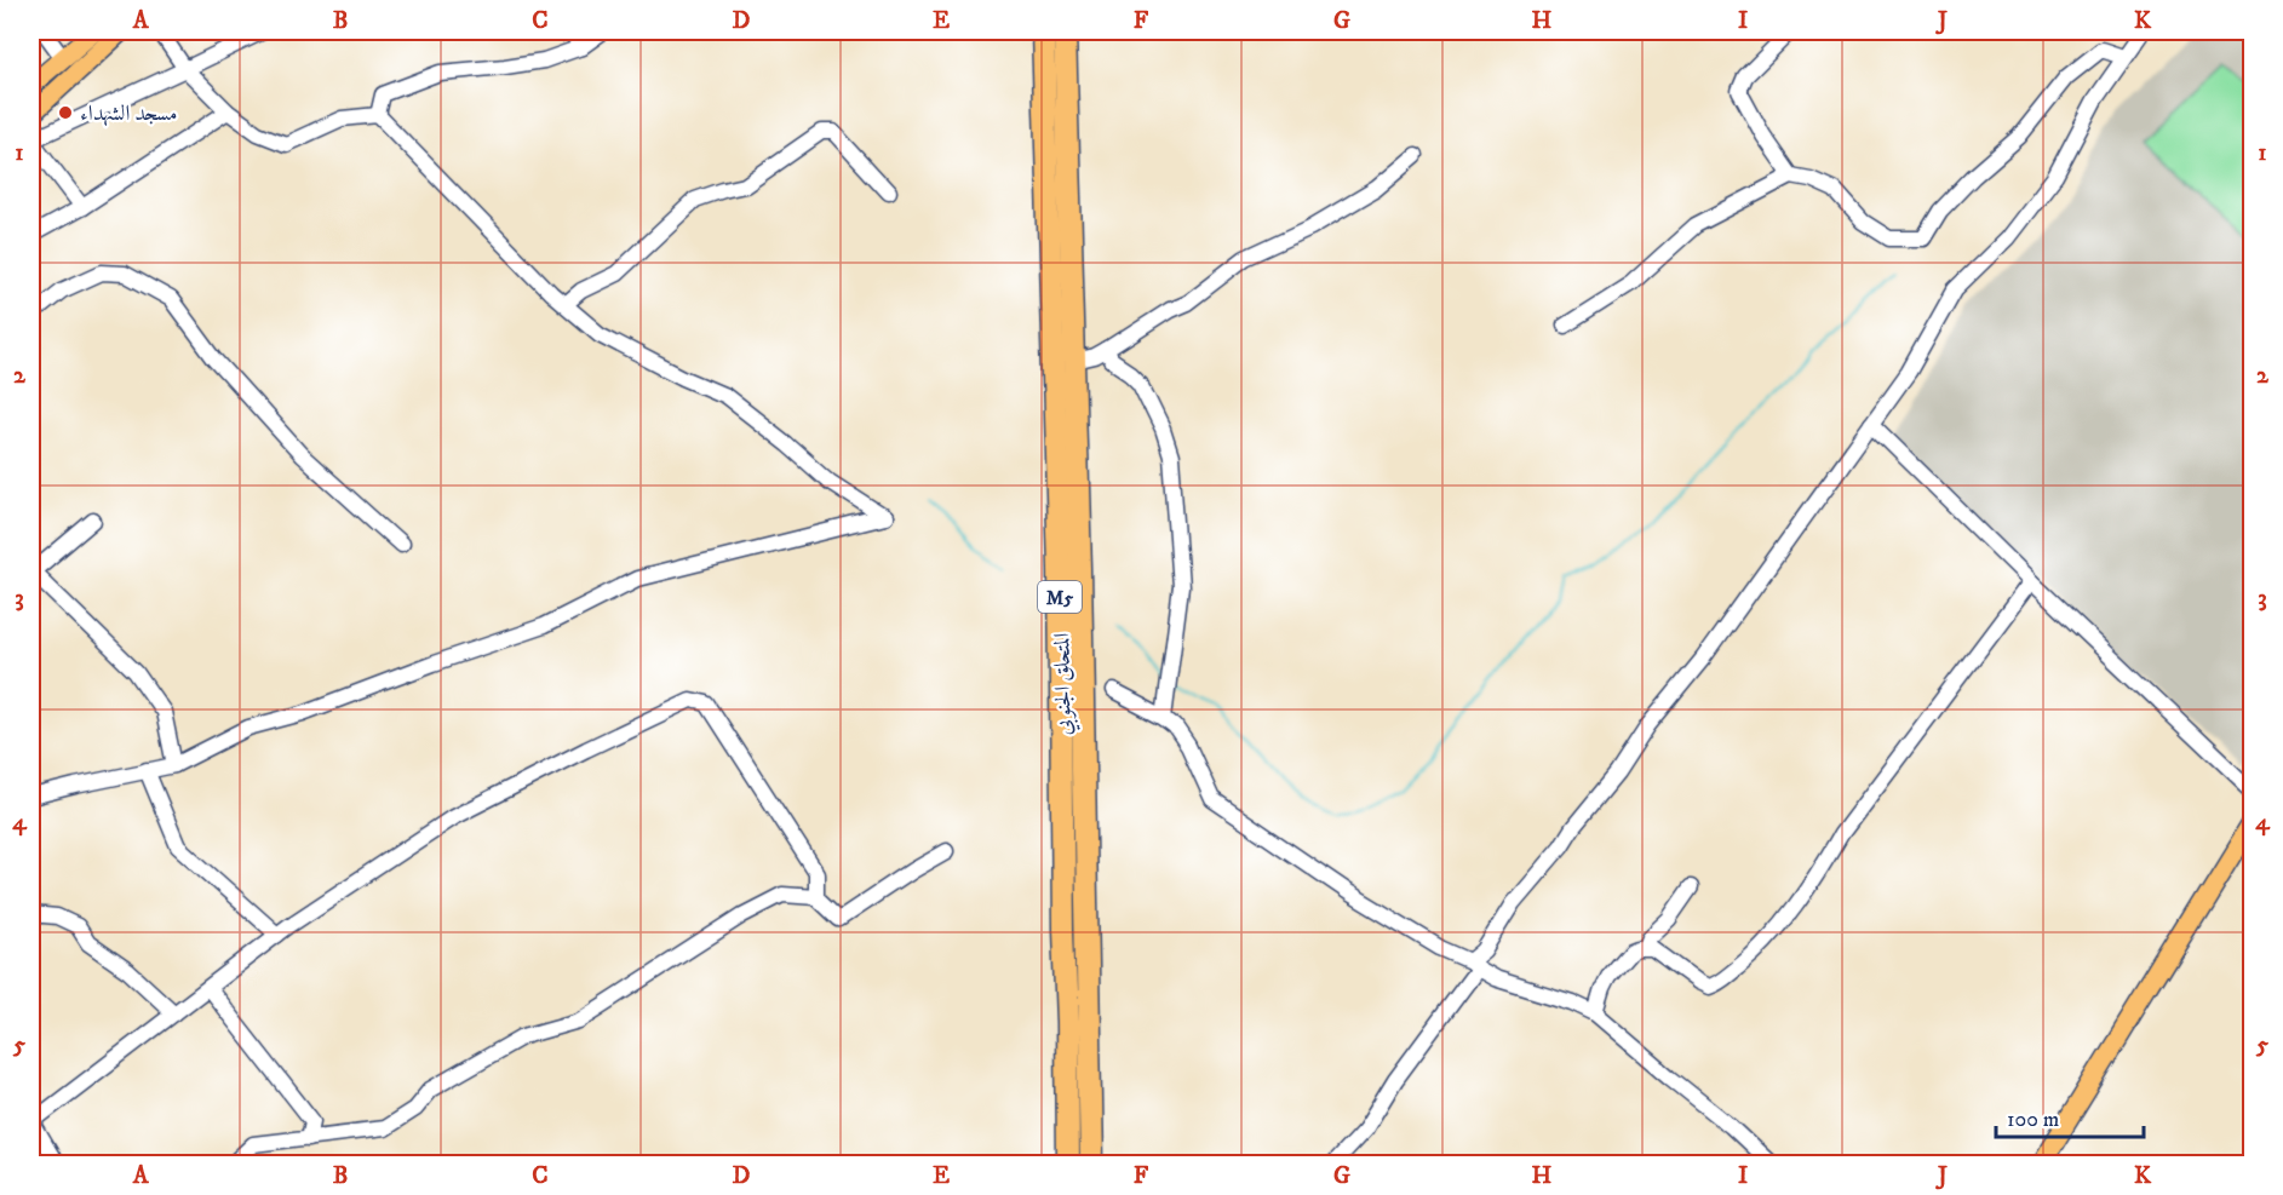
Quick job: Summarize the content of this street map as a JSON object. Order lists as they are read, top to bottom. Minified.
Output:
{"streets":{"highway":["M5","المتحلق الجنوبي"]},"places":["مسجد الشهداء"],"scale_bar":"100 m","grid":{"columns":["A","B","C","D","E","F","G","H","I","J","K"],"rows":["1","2","3","4","5"]}}
